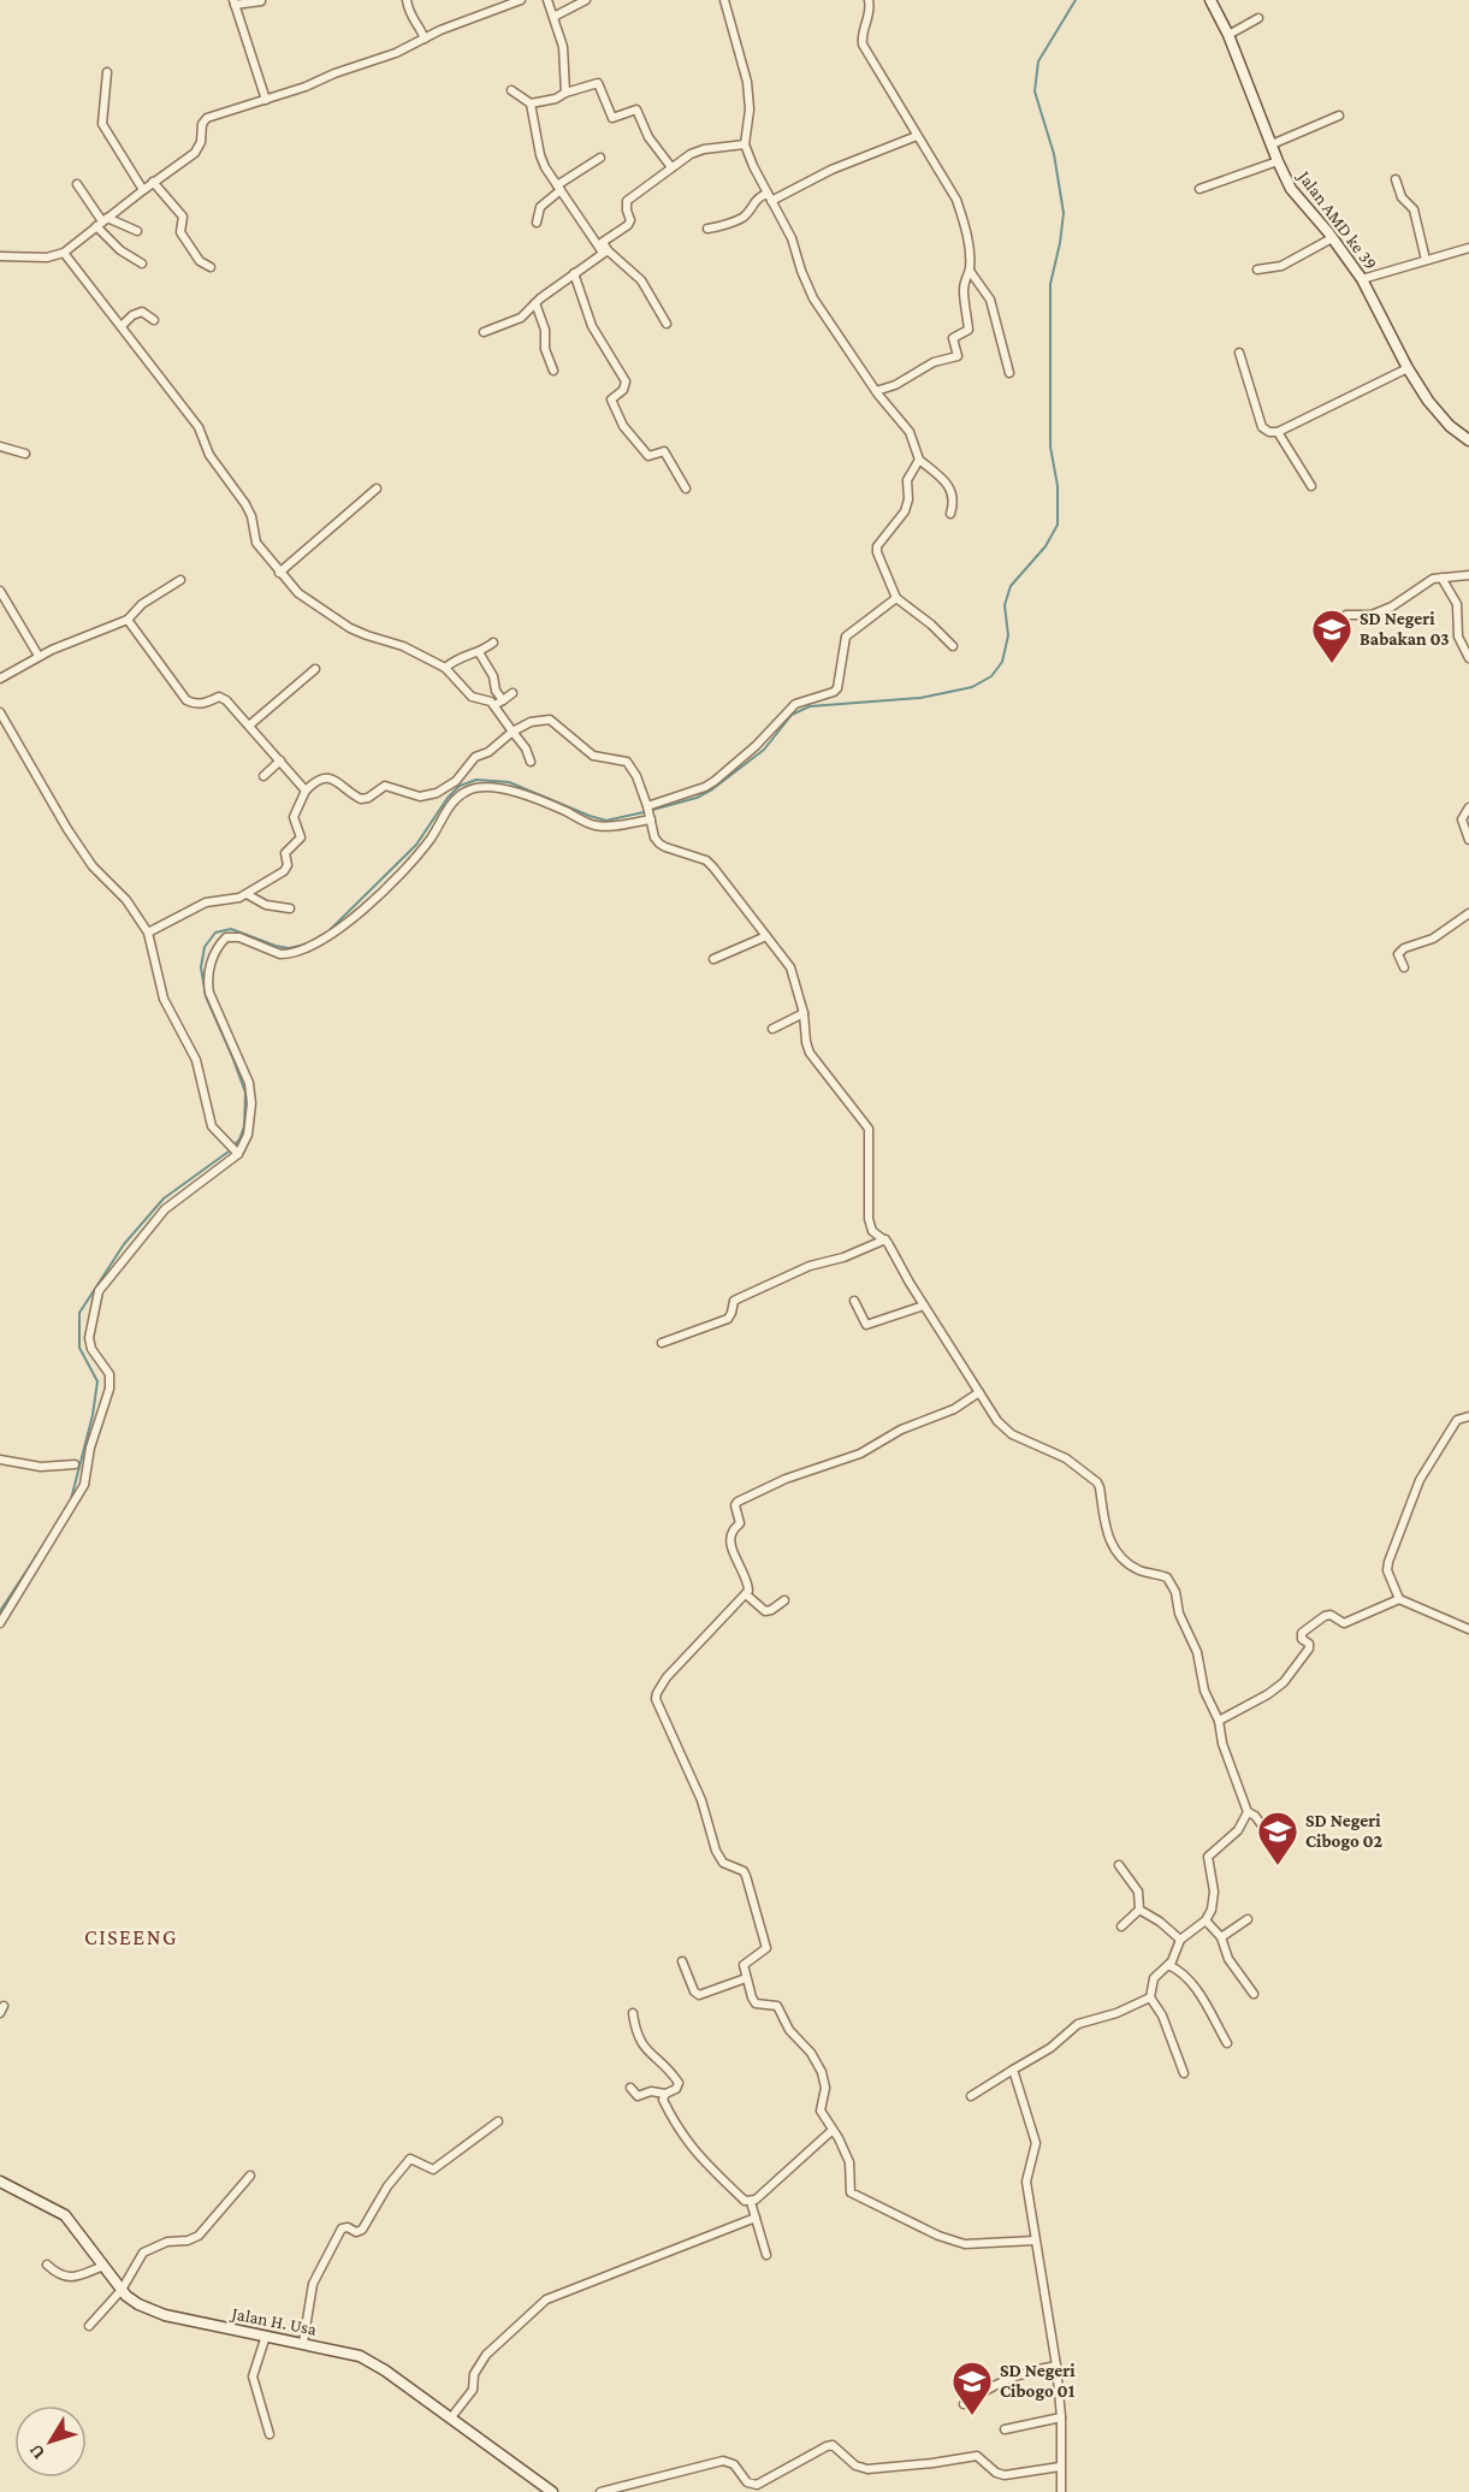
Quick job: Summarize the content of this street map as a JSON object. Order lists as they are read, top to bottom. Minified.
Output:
{"streets":{"street":["Jalan AMD ke 39","Jalan H. Usa"]},"districts":["CISEENG"],"places":{"school or university":["SD Negeri Babakan 03","SD Negeri Cibogo 02","SD Negeri Cibogo 01"]},"north":"bottom left"}
